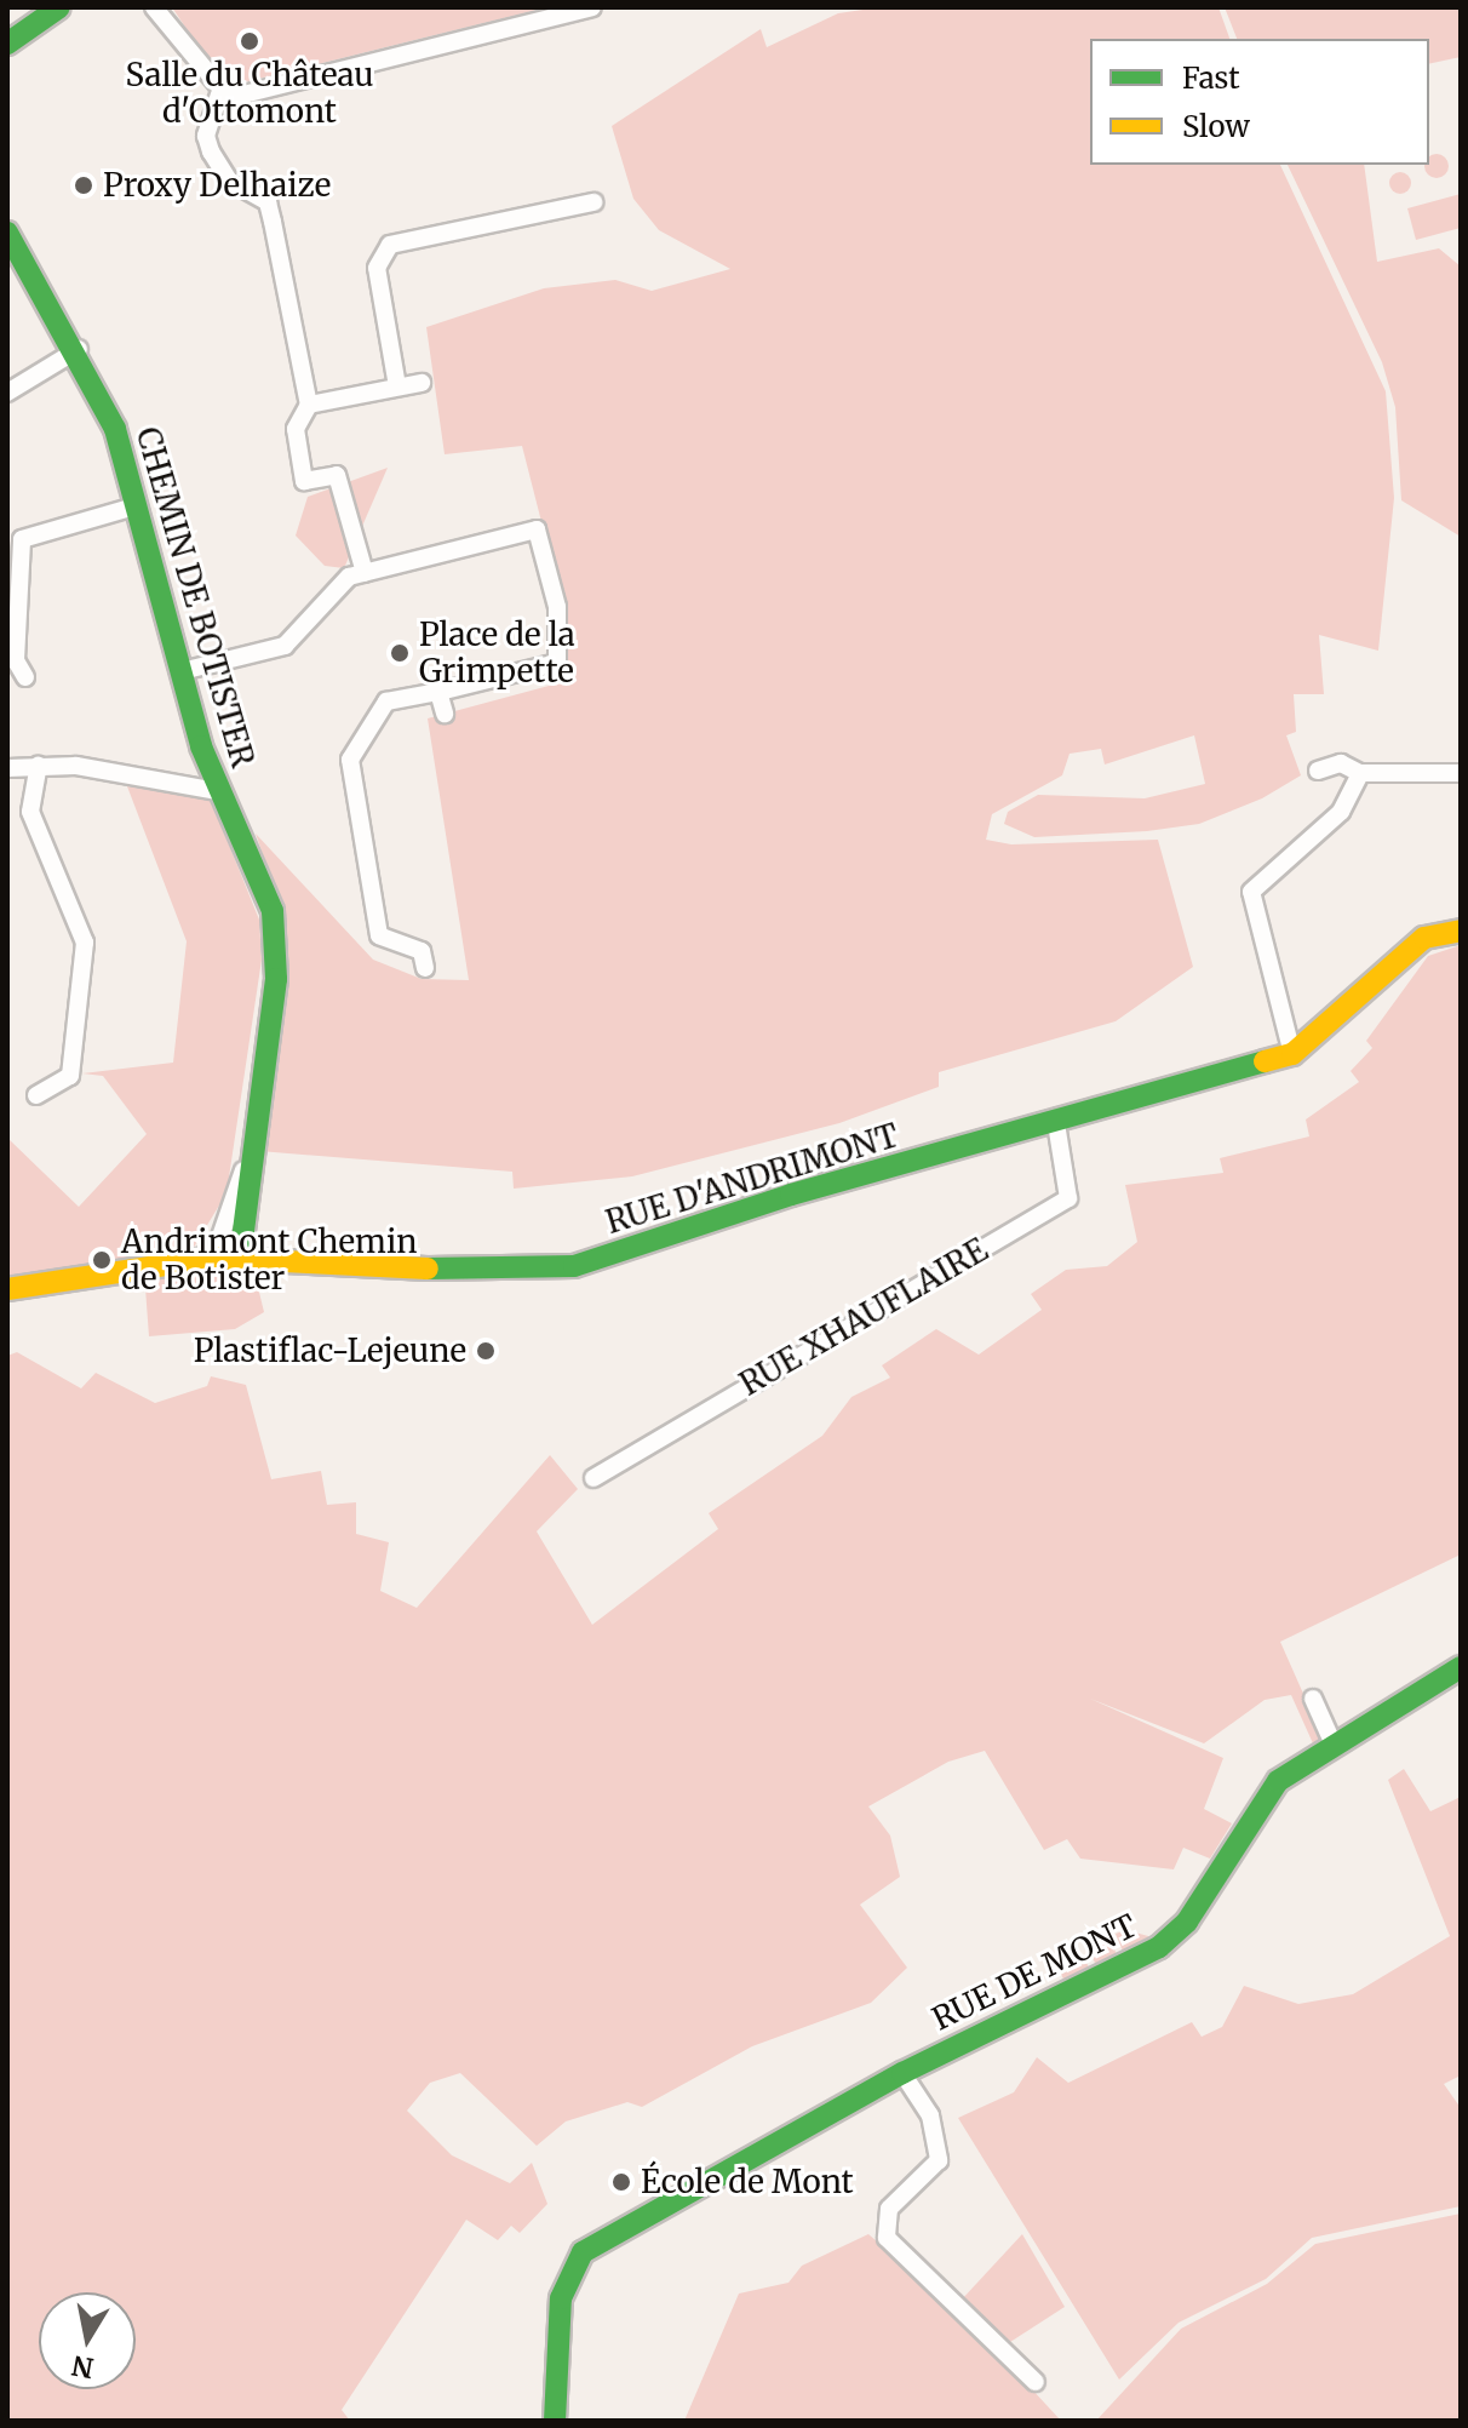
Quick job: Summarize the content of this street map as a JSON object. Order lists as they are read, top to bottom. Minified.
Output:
{"streets":{"street":["CHEMIN DE BOTISTER","RUE D'ANDRIMONT","RUE XHAUFLAIRE","RUE DE MONT"]},"crossings":[["CHEMIN DE BOTISTER","RUE D'ANDRIMONT"],["RUE D'ANDRIMONT","RUE XHAUFLAIRE"]],"places":["Salle du Château d'Ottomont","Proxy Delhaize","Place de la Grimpette","Andrimont Chemin de Botister","Plastiflac-Lejeune","École de Mont"],"legend":["Fast","Slow"],"north":"bottom"}
